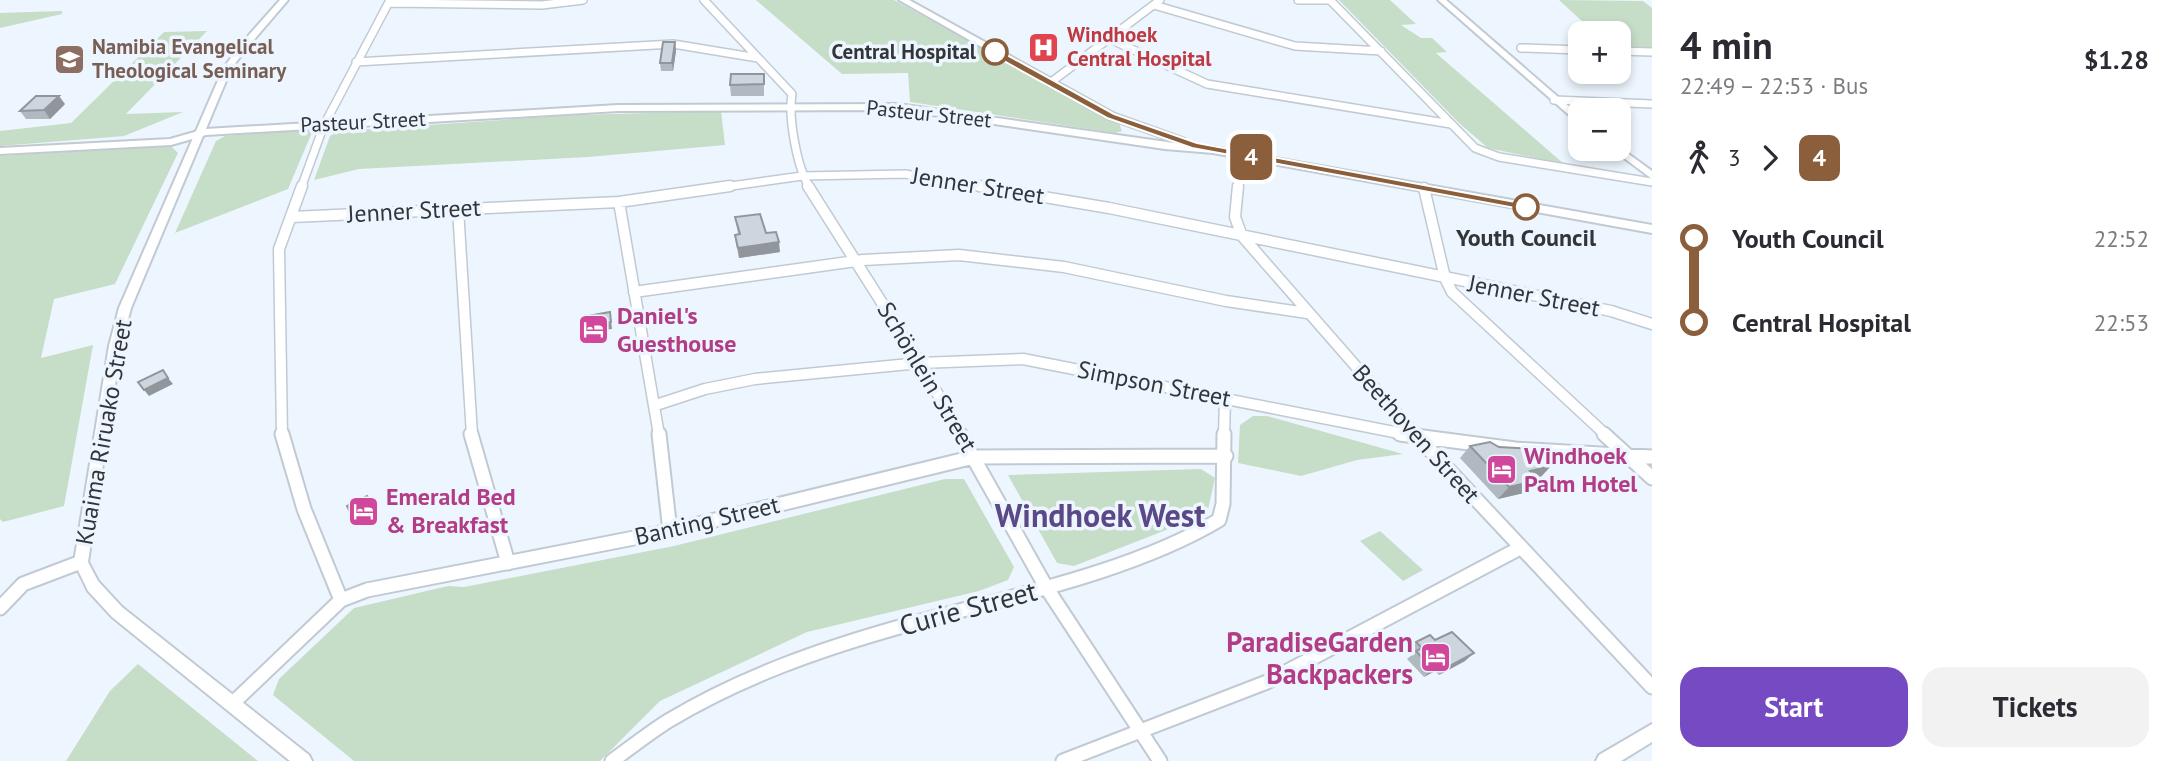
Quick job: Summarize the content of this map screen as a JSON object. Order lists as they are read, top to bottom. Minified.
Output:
{"streets":{"main road":["Pasteur Street"],"street":["Jenner Street","Schönlein Street","Simpson Street","Kuaima Riruako Street","Beethoven Street","Banting Street","Curie Street"]},"crossings":[["Pasteur Street","Schönlein Street"],["Pasteur Street","Kuaima Riruako Street"],["Jenner Street","Schönlein Street"],["Jenner Street","Beethoven Street"],["Schönlein Street","Simpson Street"],["Schönlein Street","Banting Street"],["Schönlein Street","Curie Street"],["Simpson Street","Beethoven Street"],["Simpson Street","Curie Street"],["Kuaima Riruako Street","Banting Street"],["Banting Street","Curie Street"]],"districts":["Windhoek West"],"places":{"hospital":["Windhoek Central Hospital"],"other":["Central Hospital","Youth Council"],"school or university":["Namibia Evangelical Theological Seminary"],"hotel":["Daniel's Guesthouse","Windhoek Palm Hotel","Emerald Bed & Breakfast","ParadiseGarden Backpackers"]},"lines":["bus line 4"],"page":{"on_map":"4","heading":["4 min","22:49 – 22:53 · Bus","$1.28"],"map_buttons":["+","−"],"legs":["3","4"],"list":[{"name":"Youth Council","value":"22:52"},{"name":"Central Hospital","value":"22:53"}],"buttons":["Start","Tickets"]}}
